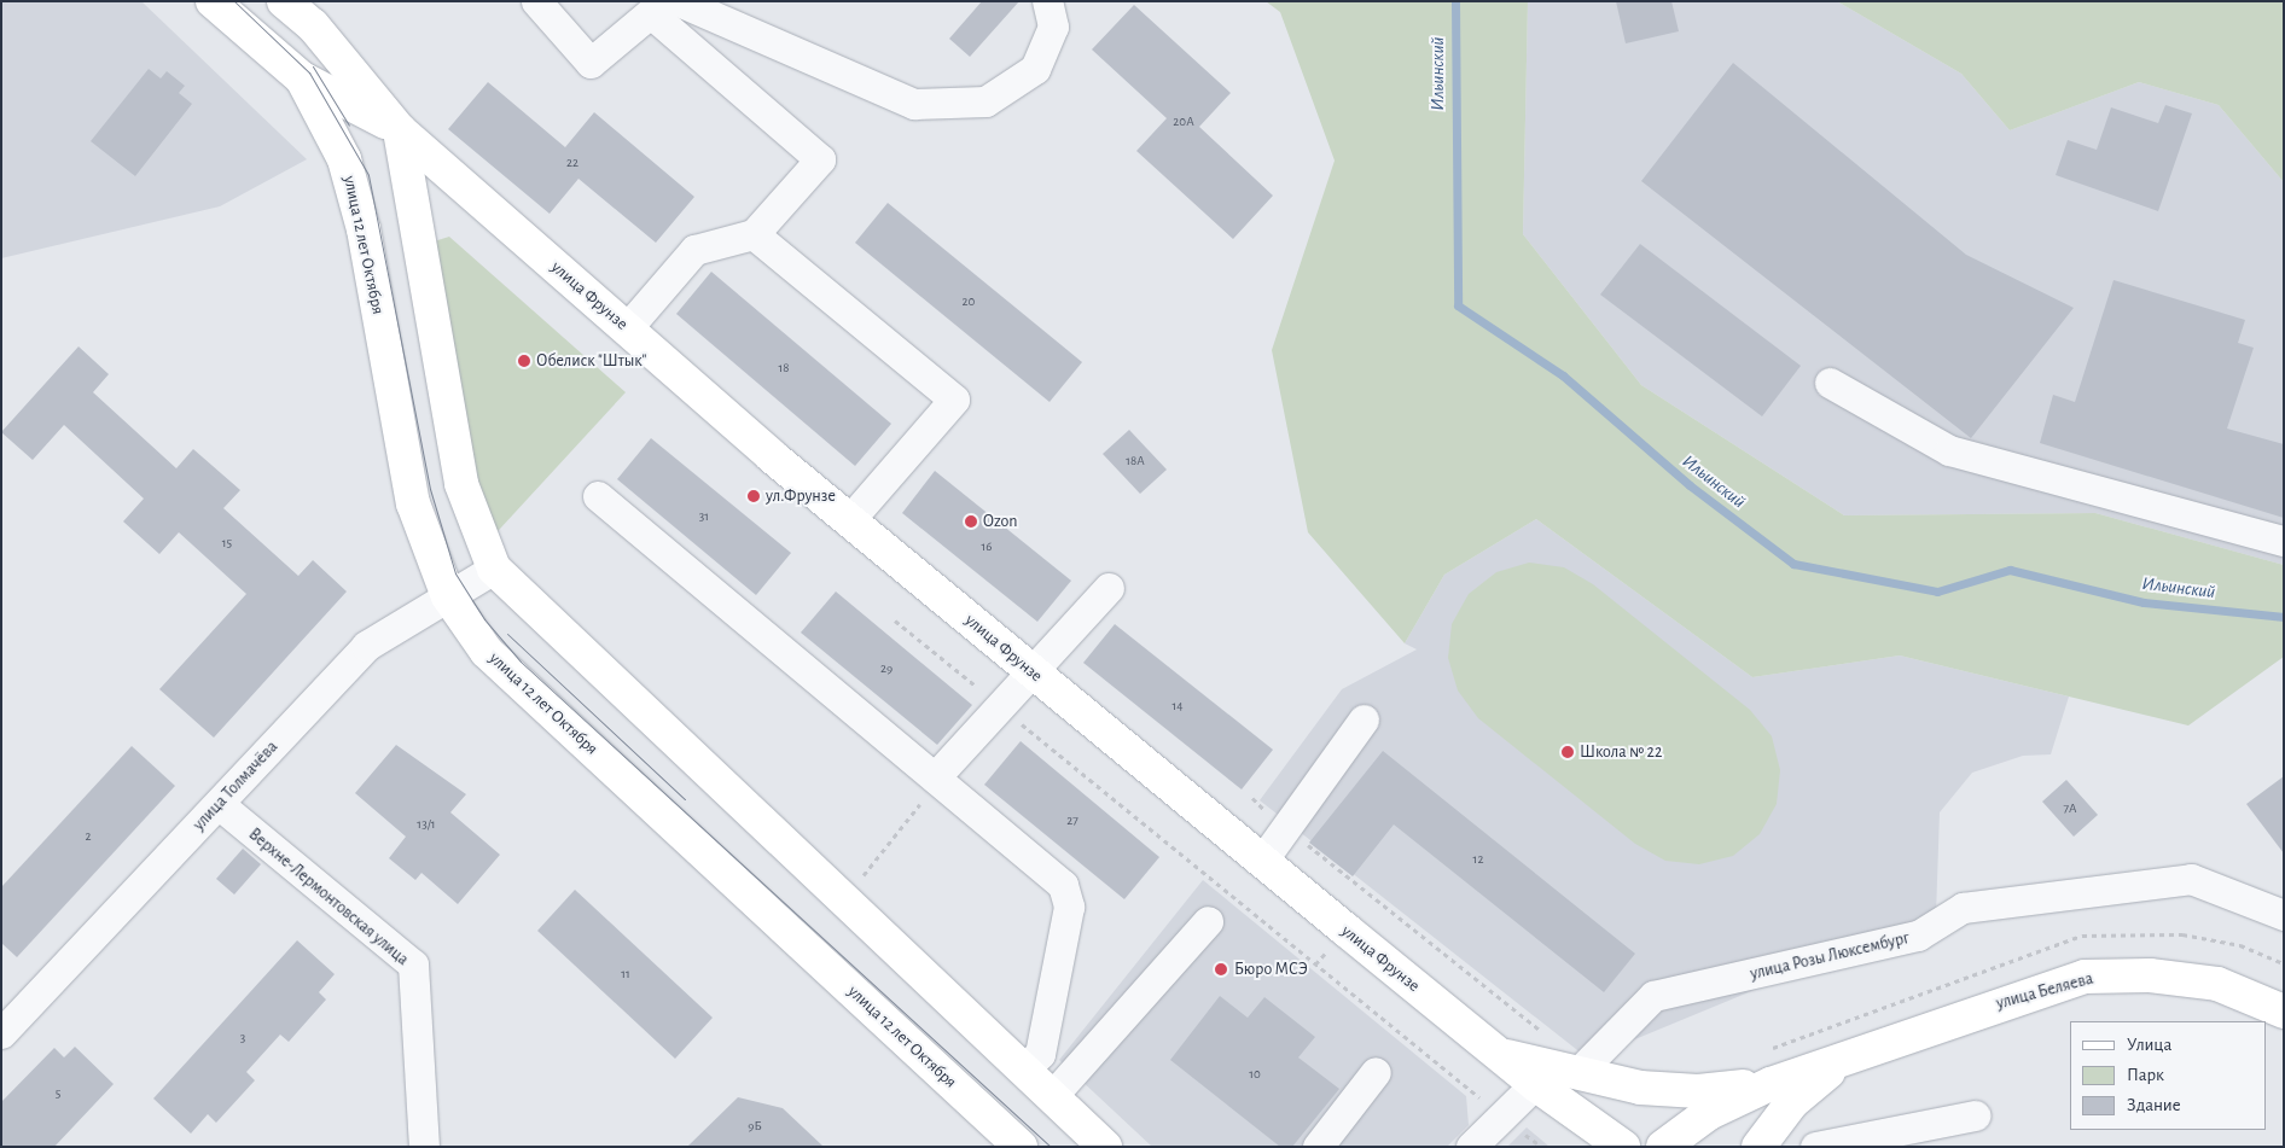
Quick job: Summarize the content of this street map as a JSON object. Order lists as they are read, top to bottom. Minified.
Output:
{"streets":{"main road":["улица 12 лет Октября","улица Фрунзе","улица Беляева"],"street":["улица Толмачёва","Верхне-Лермонтовская улица","улица Розы Люксембург"]},"crossings":[["улица 12 лет Октября","улица Фрунзе"],["улица 12 лет Октября","улица Толмачёва"],["улица Толмачёва","Верхне-Лермонтовская улица"]],"water":["Ильинский"],"places":["Обелиск \"Штык\"","ул.Фрунзе","Ozon","Школа № 22","Бюро МСЭ"],"house_numbers":["20А","22","20","18","18А","31","15","16","29","14","7А","27","13/1","2","12","11","3","10","5","9Б"],"legend":["Улица","Парк","Здание"]}
